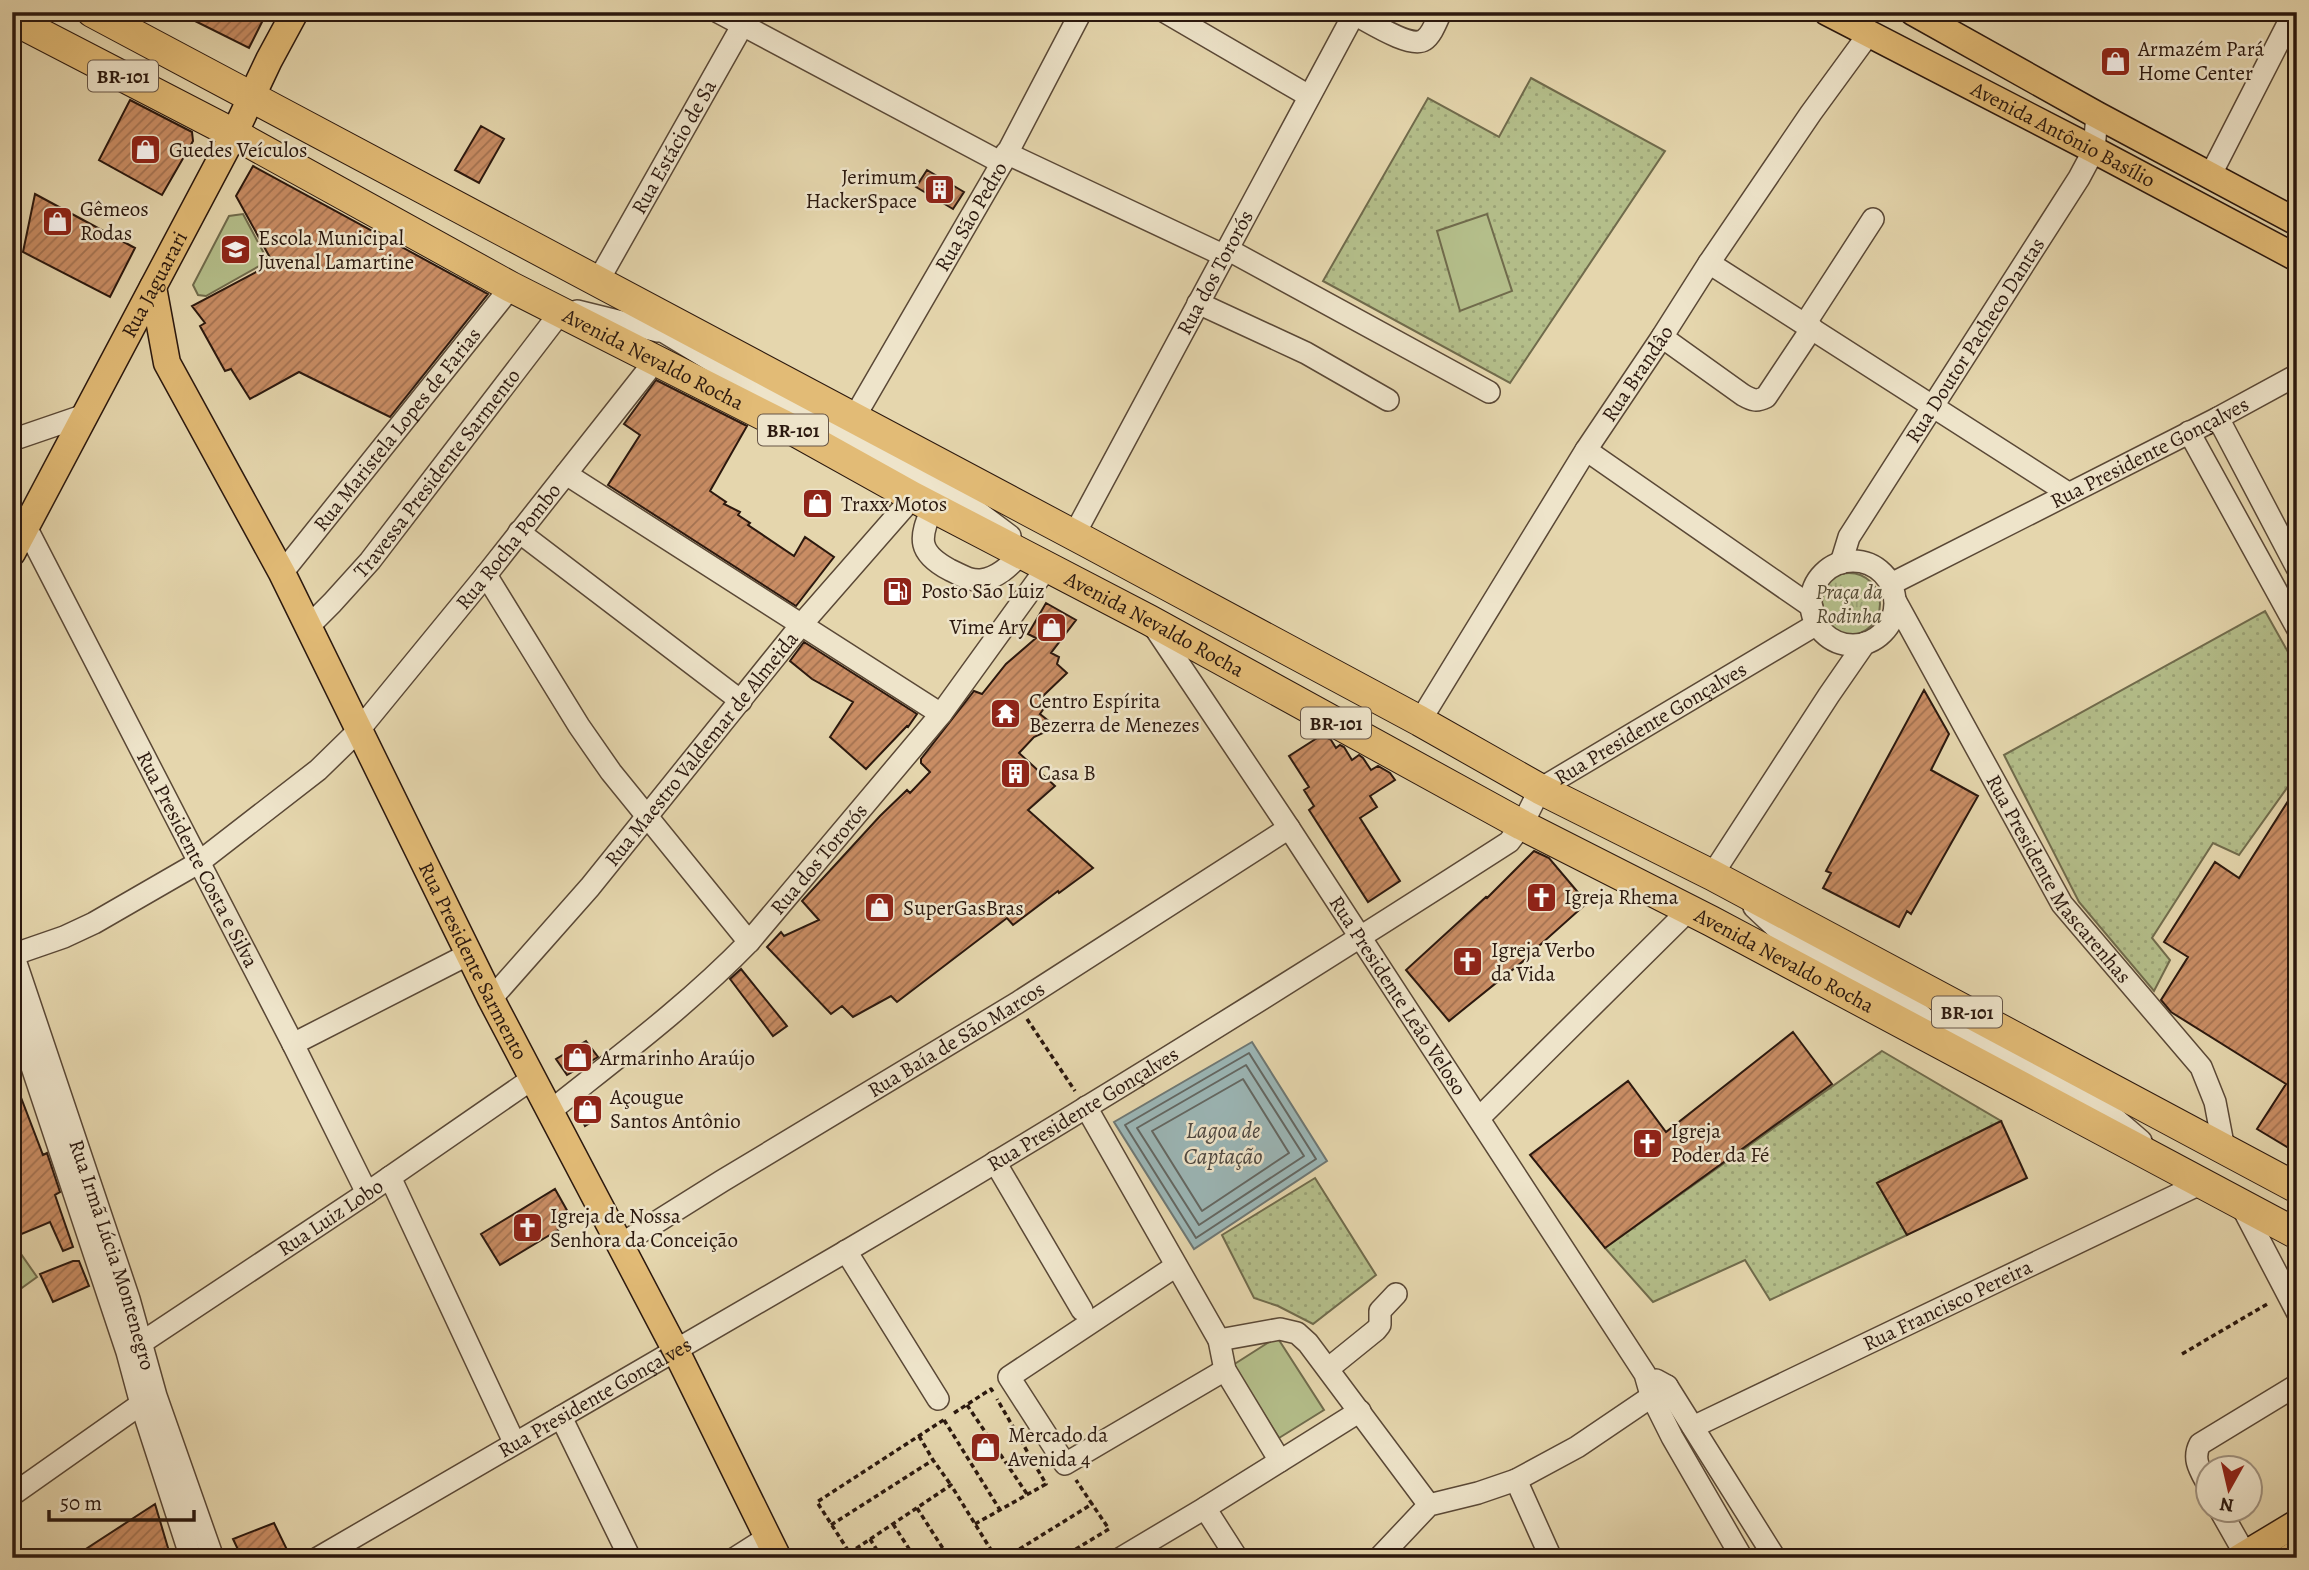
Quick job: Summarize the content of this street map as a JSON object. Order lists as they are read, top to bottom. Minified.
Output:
{"streets":{"highway":["BR-101","Avenida Nevaldo Rocha"],"main road":["Avenida Antônio Basílio","Rua Jaguarari","Rua Presidente Sarmento"],"street":["Rua Estácio de Sa","Rua São Pedro","Rua dos Tororós","Rua Doutor Pacheco Dantas","Rua Brandâo","Rua Maristela Lopes de Farias","Rua Presidente Gonçalves","Travessa Presidente Sarmento","Rua Rocha Pombo","Rua Maestro Valdemar de Almeida","Rua Presidente Costa e Silva","Rua Presidente Mascarenhas","Rua Presidente Leão Veloso","Rua Baía de São Marcos","Rua Luiz Lobo","Rua Irmã Lúcia Montenegro","Rua Francisco Pereira"]},"crossings":[["Avenida Antônio Basílio","Rua Doutor Pacheco Dantas"],["Avenida Antônio Basílio","Rua Brandâo"],["Rua Estácio de Sa","Avenida Nevaldo Rocha"],["Rua São Pedro","Avenida Nevaldo Rocha"],["Rua dos Tororós","Avenida Nevaldo Rocha"],["Rua dos Tororós","Rua Presidente Sarmento"],["Rua Jaguarari","Avenida Nevaldo Rocha"],["Rua Jaguarari","Rua Presidente Costa e Silva"],["Rua Jaguarari","Rua Presidente Sarmento"],["Rua Doutor Pacheco Dantas","Rua Presidente Gonçalves"],["Rua Doutor Pacheco Dantas","Rua Presidente Mascarenhas"],["Avenida Nevaldo Rocha","Rua Brandâo"],["Avenida Nevaldo Rocha","Rua Maristela Lopes de Farias"],["Avenida Nevaldo Rocha","Rua Presidente Gonçalves"],["Avenida Nevaldo Rocha","Travessa Presidente Sarmento"],["Avenida Nevaldo Rocha","Rua Rocha Pombo"],["Avenida Nevaldo Rocha","Rua Maestro Valdemar de Almeida"],["Avenida Nevaldo Rocha","Rua Presidente Mascarenhas"],["Avenida Nevaldo Rocha","Rua Presidente Leão Veloso"],["Avenida Nevaldo Rocha","Rua Francisco Pereira"],["Rua Maristela Lopes de Farias","Travessa Presidente Sarmento"],["Rua Maristela Lopes de Farias","Rua Presidente Sarmento"],["Rua Presidente Gonçalves","Rua Presidente Mascarenhas"],["Rua Presidente Gonçalves","Rua Presidente Sarmento"],["Rua Presidente Gonçalves","Rua Presidente Leão Veloso"],["Travessa Presidente Sarmento","Rua Presidente Sarmento"],["Rua Rocha Pombo","Rua Presidente Costa e Silva"],["Rua Rocha Pombo","Rua Presidente Sarmento"],["Rua Rocha Pombo","Rua Irmã Lúcia Montenegro"],["Rua Maestro Valdemar de Almeida","Rua Presidente Sarmento"],["Rua Presidente Costa e Silva","Rua Luiz Lobo"],["Rua Presidente Sarmento","Rua Baía de São Marcos"],["Rua Presidente Sarmento","Rua Luiz Lobo"],["Rua Presidente Leão Veloso","Rua Baía de São Marcos"],["Rua Presidente Leão Veloso","Rua Francisco Pereira"],["Rua Luiz Lobo","Rua Irmã Lúcia Montenegro"]],"water":["Lagoa de Captação"],"parks":["Praça da Rodinha"],"places":{"shop":["Armazém Pará Home Center","Guedes Veículos","Gêmeos Rodas","Traxx Motos","Vime Ary","SuperGasBras","Armarinho Araújo","Açougue Santos Antônio","Mercado da Avenida 4"],"building":["Jerimum HackerSpace","Casa B"],"school or university":["Escola Municipal Juvenal Lamartine"],"fuel station":["Posto São Luiz"],"temple":["Centro Espírita Bezerra de Menezes"],"church":["Igreja Rhema","Igreja Verbo da Vida","Igreja Poder da Fé","Igreja de Nossa Senhora da Conceição"]},"scale_bar":"50 m","north":"bottom"}
